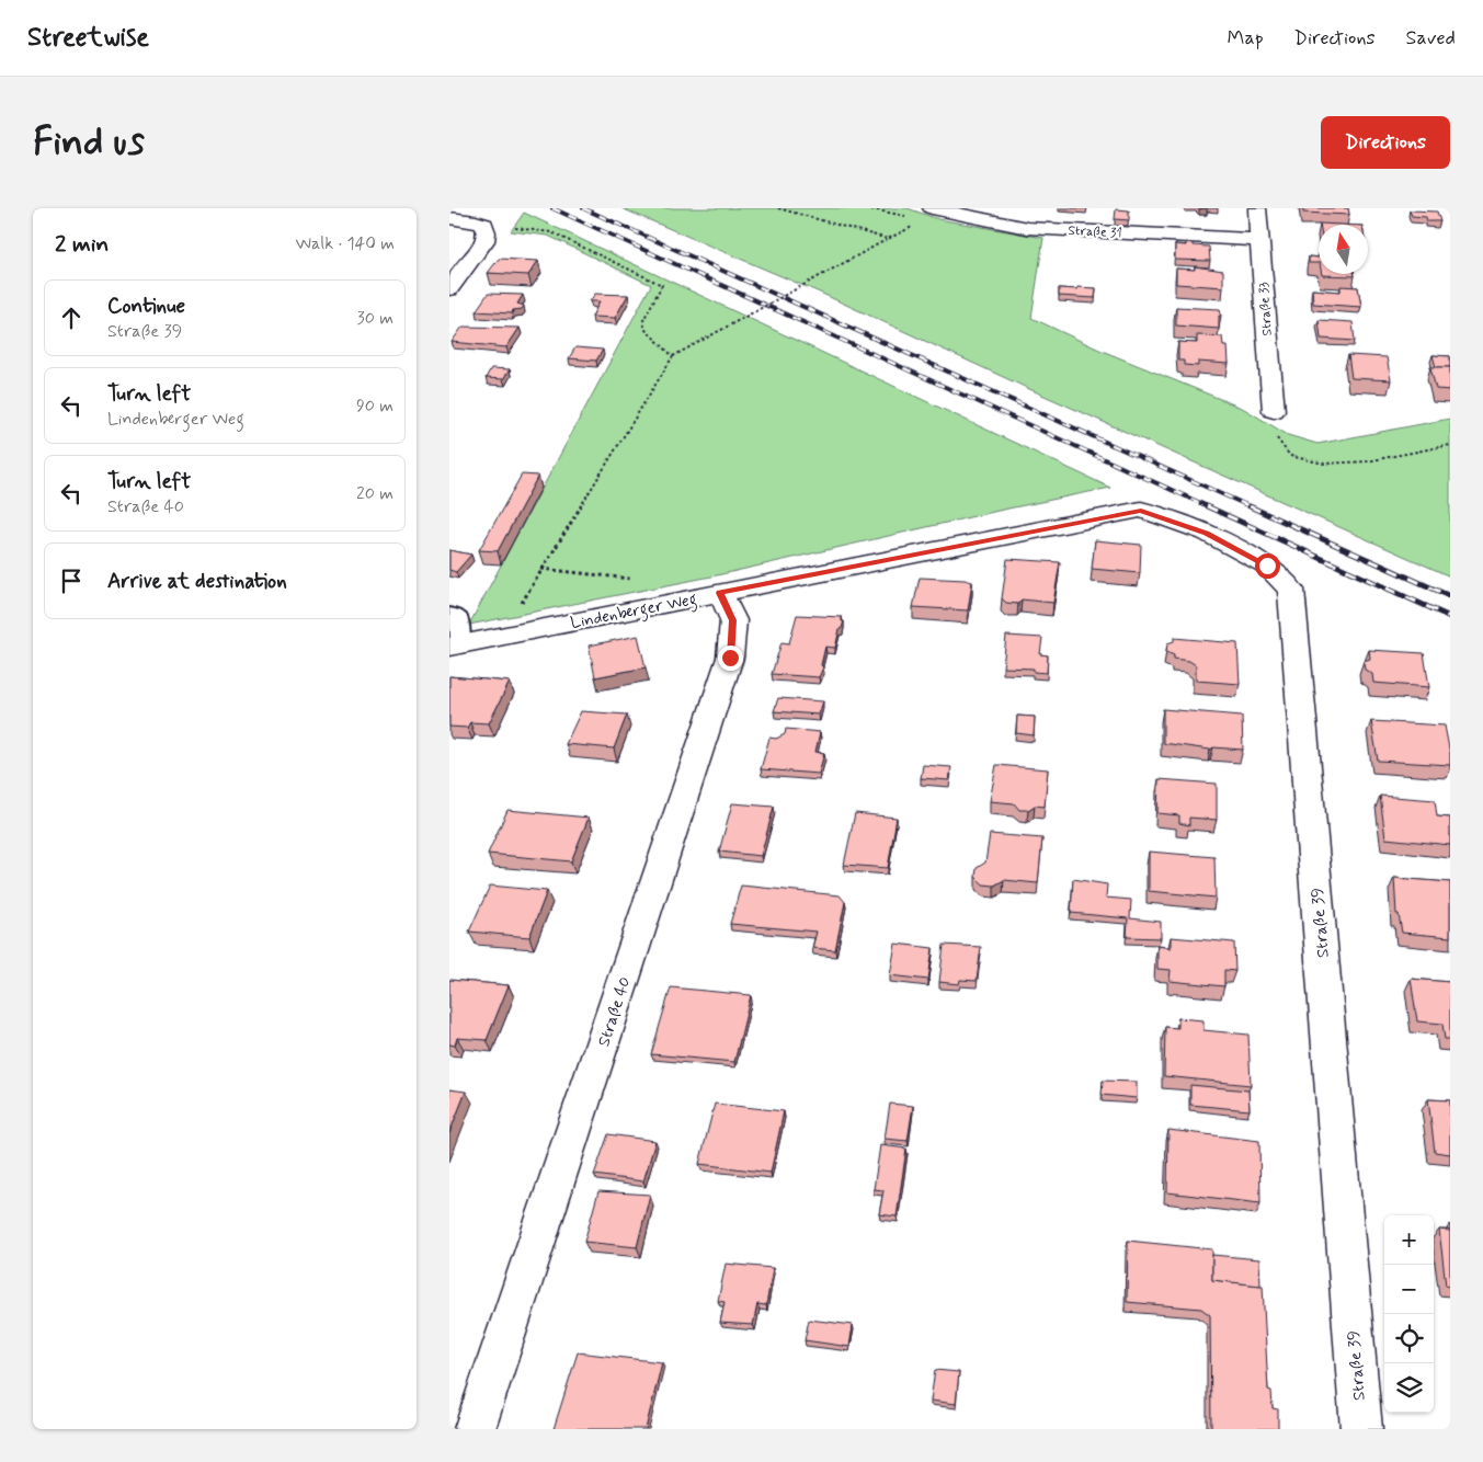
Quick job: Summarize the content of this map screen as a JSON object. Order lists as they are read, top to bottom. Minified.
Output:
{"streets":{"street":["Straße 31","Straße 33","Lindenberger Weg","Straße 39","Straße 40"]},"crossings":[["Straße 31","Straße 33"],["Lindenberger Weg","Straße 39"],["Lindenberger Weg","Straße 40"]],"north":"top","page":{"header":"Streetwise","nav":["Map","Directions","Saved"],"buttons":"Directions","title":"Find us","heading":["2 min","Walk · 140 m"],"list":[["Continue","Straße 39","30 m"],["Turn left","Lindenberger Weg","90 m"],["Turn left","Straße 40","20 m"],"Arrive at destination"],"map_buttons":["+","−"]}}
